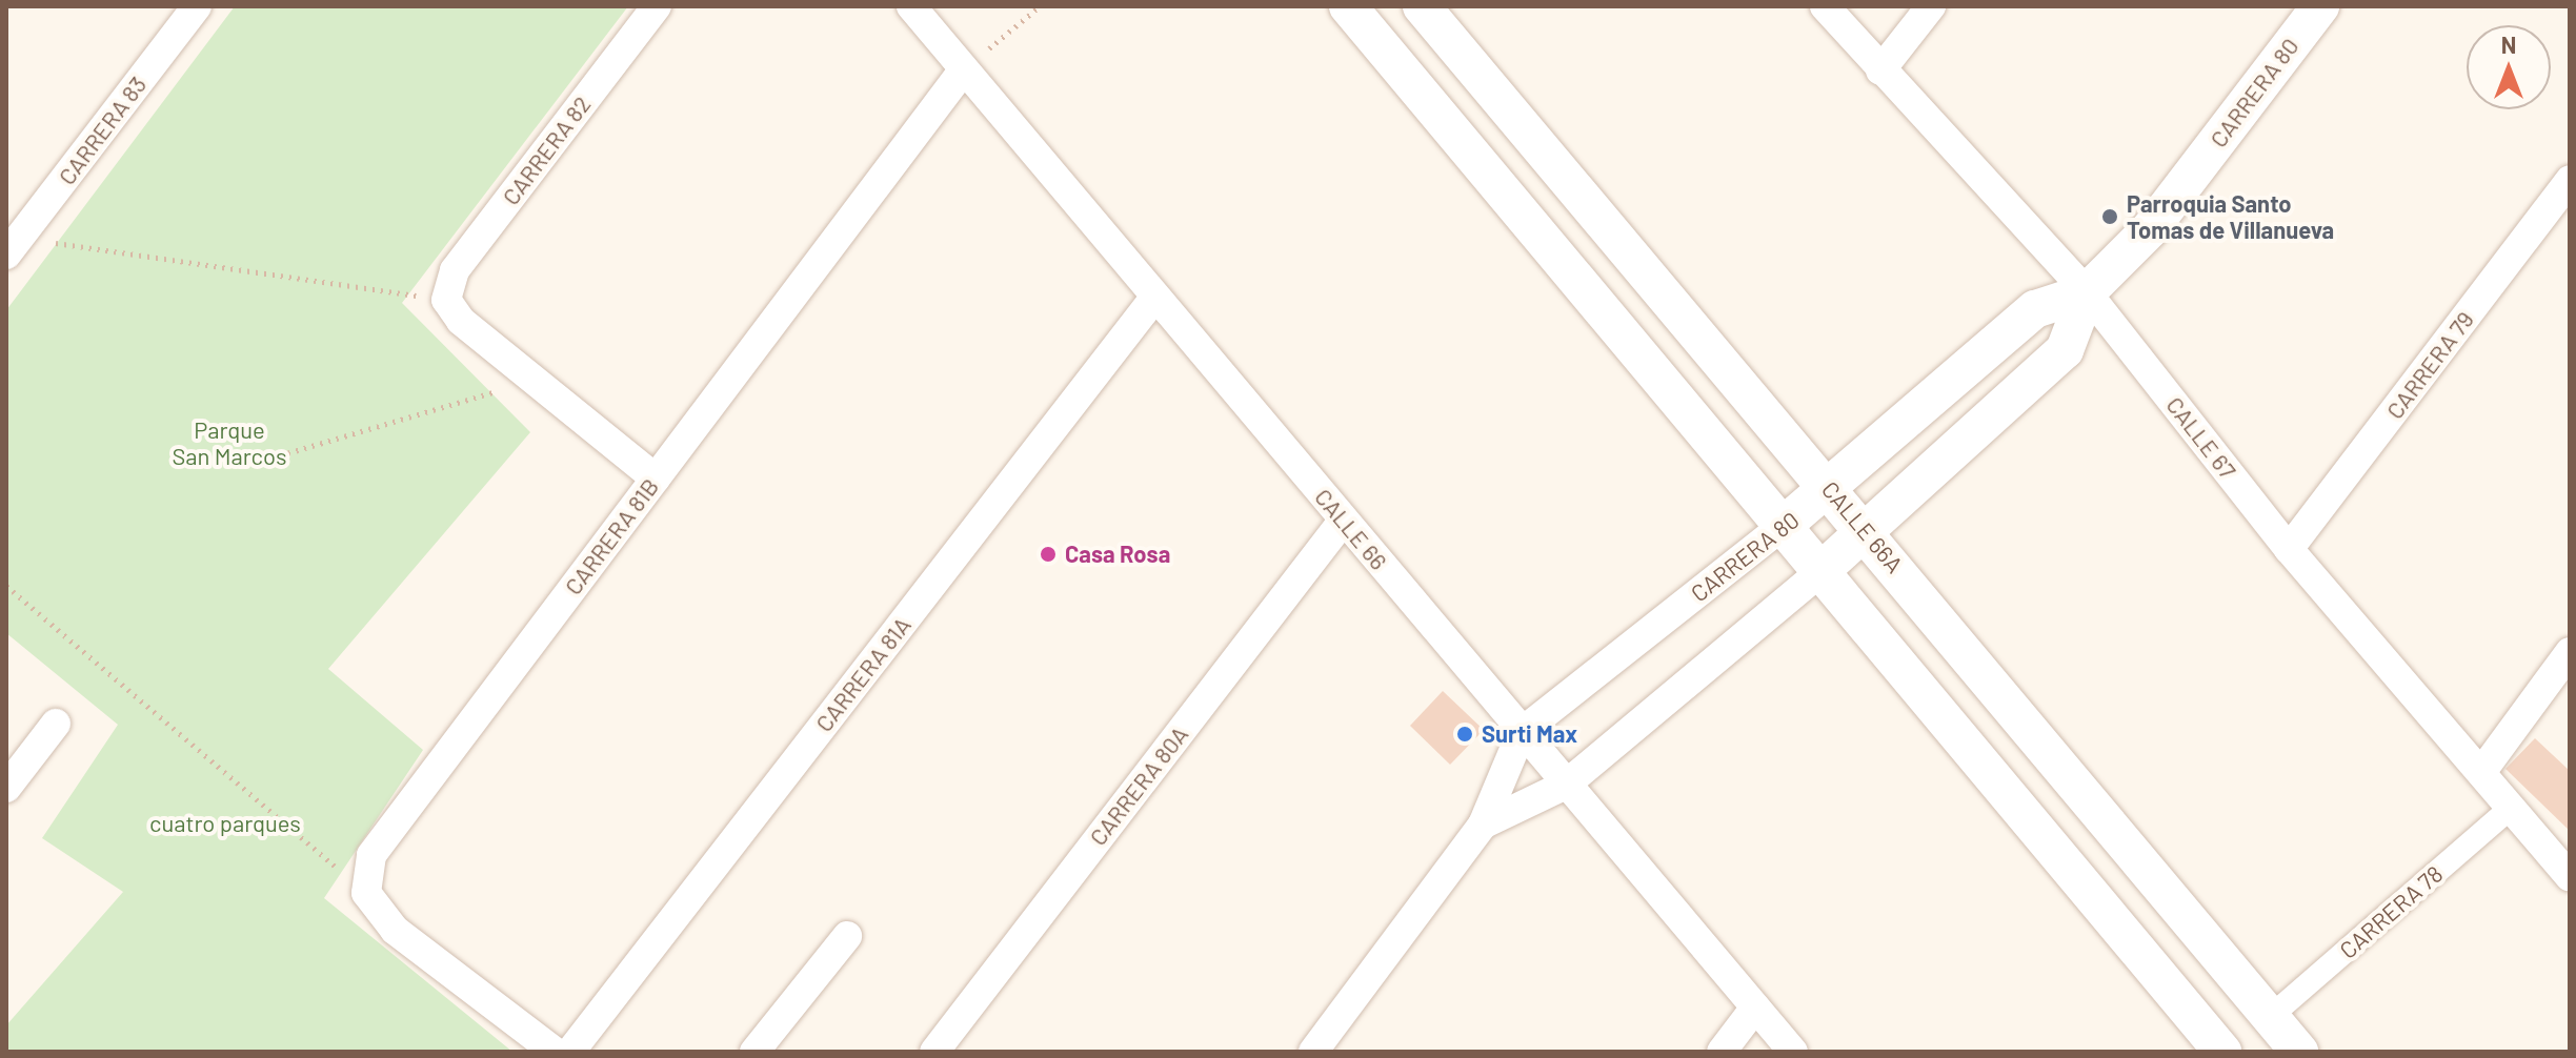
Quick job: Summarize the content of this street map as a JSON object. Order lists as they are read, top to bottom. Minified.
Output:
{"streets":{"street":["CARRERA 80","CARRERA 83","CARRERA 82","CARRERA 79","CALLE 67","CALLE 66A","CALLE 66","CARRERA 81B","CARRERA 81A","CARRERA 80A","CARRERA 78"]},"crossings":[["CARRERA 80","CALLE 67"],["CARRERA 80","CALLE 66A"],["CARRERA 80","CALLE 66"],["CARRERA 79","CALLE 67"],["CALLE 67","CARRERA 78"],["CALLE 66A","CARRERA 78"],["CALLE 66","CARRERA 81B"],["CALLE 66","CARRERA 81A"],["CALLE 66","CARRERA 80A"]],"parks":["Parque San Marcos","cuatro parques"],"places":["Parroquia Santo Tomas de Villanueva","Casa Rosa","Surti Max"],"north":"top"}
